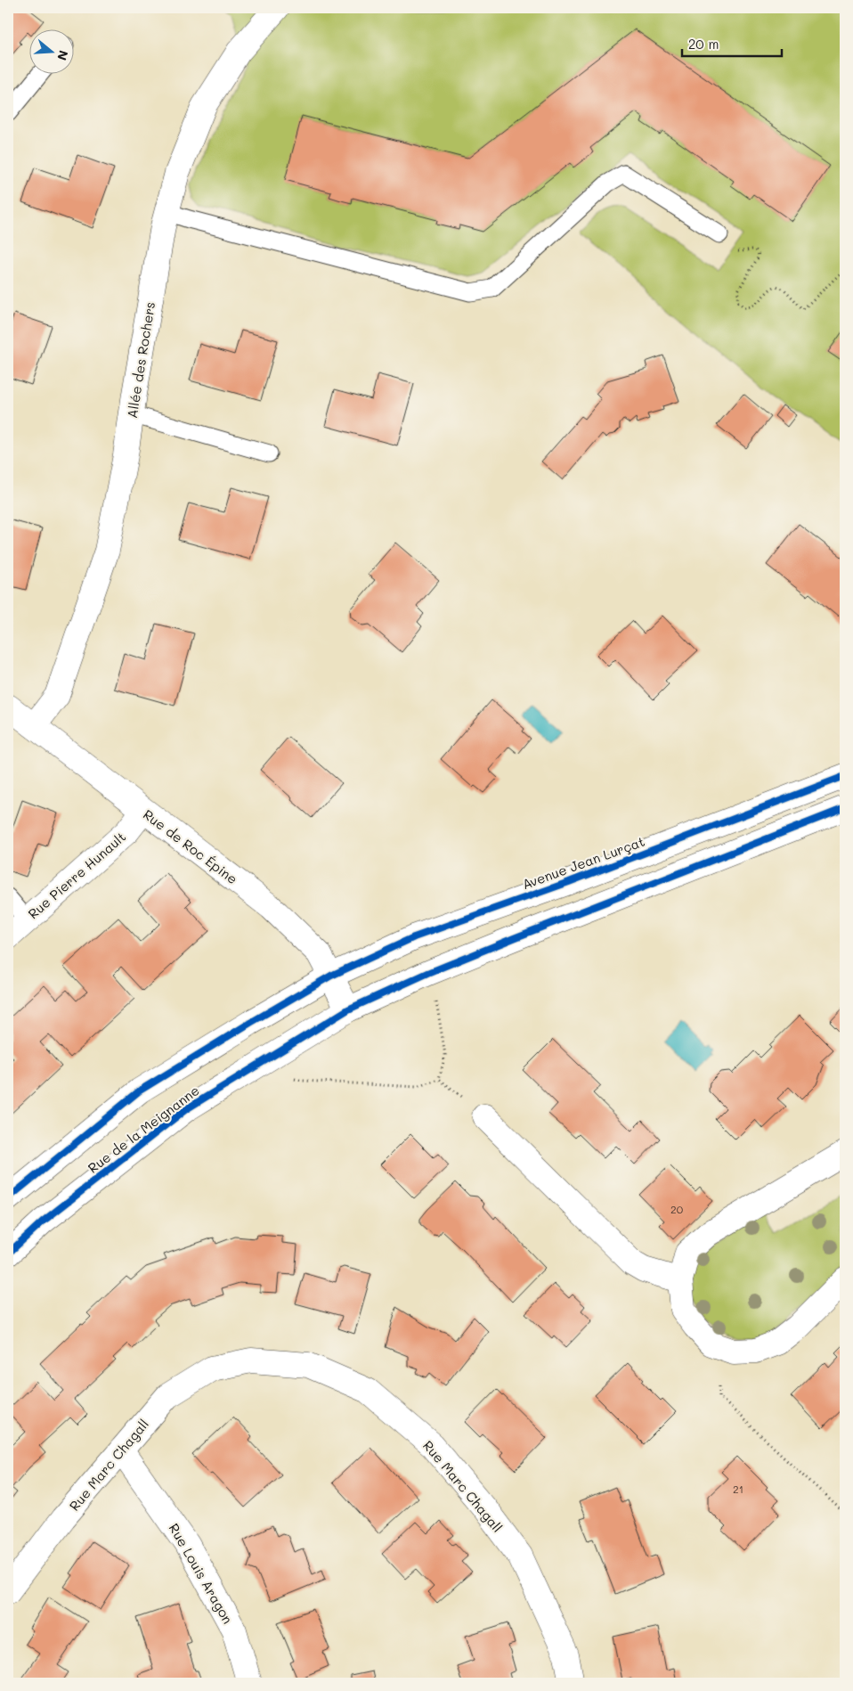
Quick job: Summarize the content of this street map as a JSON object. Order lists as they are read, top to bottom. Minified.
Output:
{"streets":{"street":["Allée des Rochers","Rue de Roc Épine","Avenue Jean Lurçat","Rue Pierre Hunault","Rue de la Meignanne","Rue Marc Chagall","Rue Louis Aragon"]},"crossings":[["Allée des Rochers","Rue de Roc Épine"],["Rue de Roc Épine","Avenue Jean Lurçat"],["Rue de Roc Épine","Rue Pierre Hunault"],["Rue de Roc Épine","Rue de la Meignanne"],["Rue Marc Chagall","Rue Louis Aragon"]],"house_numbers":["20","21"],"scale_bar":"20 m","north":"right"}
